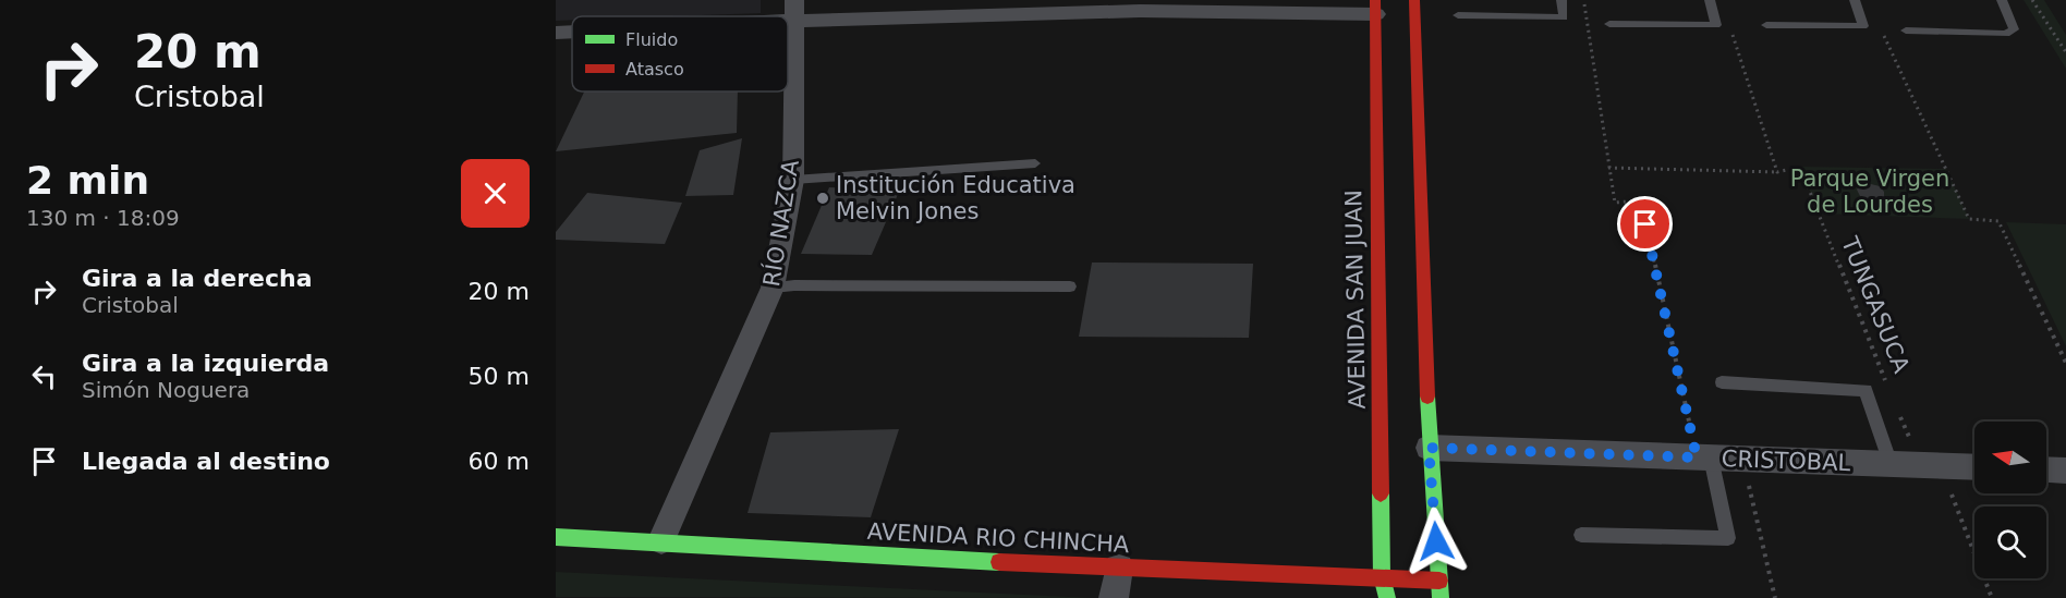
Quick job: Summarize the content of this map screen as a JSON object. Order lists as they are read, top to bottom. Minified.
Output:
{"streets":{"street":["RÍO NAZCA","AVENIDA SAN JUAN","CRISTOBAL","AVENIDA RIO CHINCHA"],"path":["TUNGASUCA"]},"crossings":[["RÍO NAZCA","AVENIDA RIO CHINCHA"],["AVENIDA SAN JUAN","AVENIDA RIO CHINCHA"],["TUNGASUCA","CRISTOBAL"]],"parks":["Parque Virgen de Lourdes"],"places":["Institución Educativa Melvin Jones"],"legend":["Fluido","Atasco"],"north":"left","page":{"turn":["20 m","Cristobal"],"heading":["2 min","130 m · 18:09"],"list":[{"name":"Gira a la derecha","note":"Cristobal","value":"20 m"},{"name":"Gira a la izquierda","note":"Simón Noguera","value":"50 m"},{"name":"Llegada al destino","value":"60 m"}]}}
